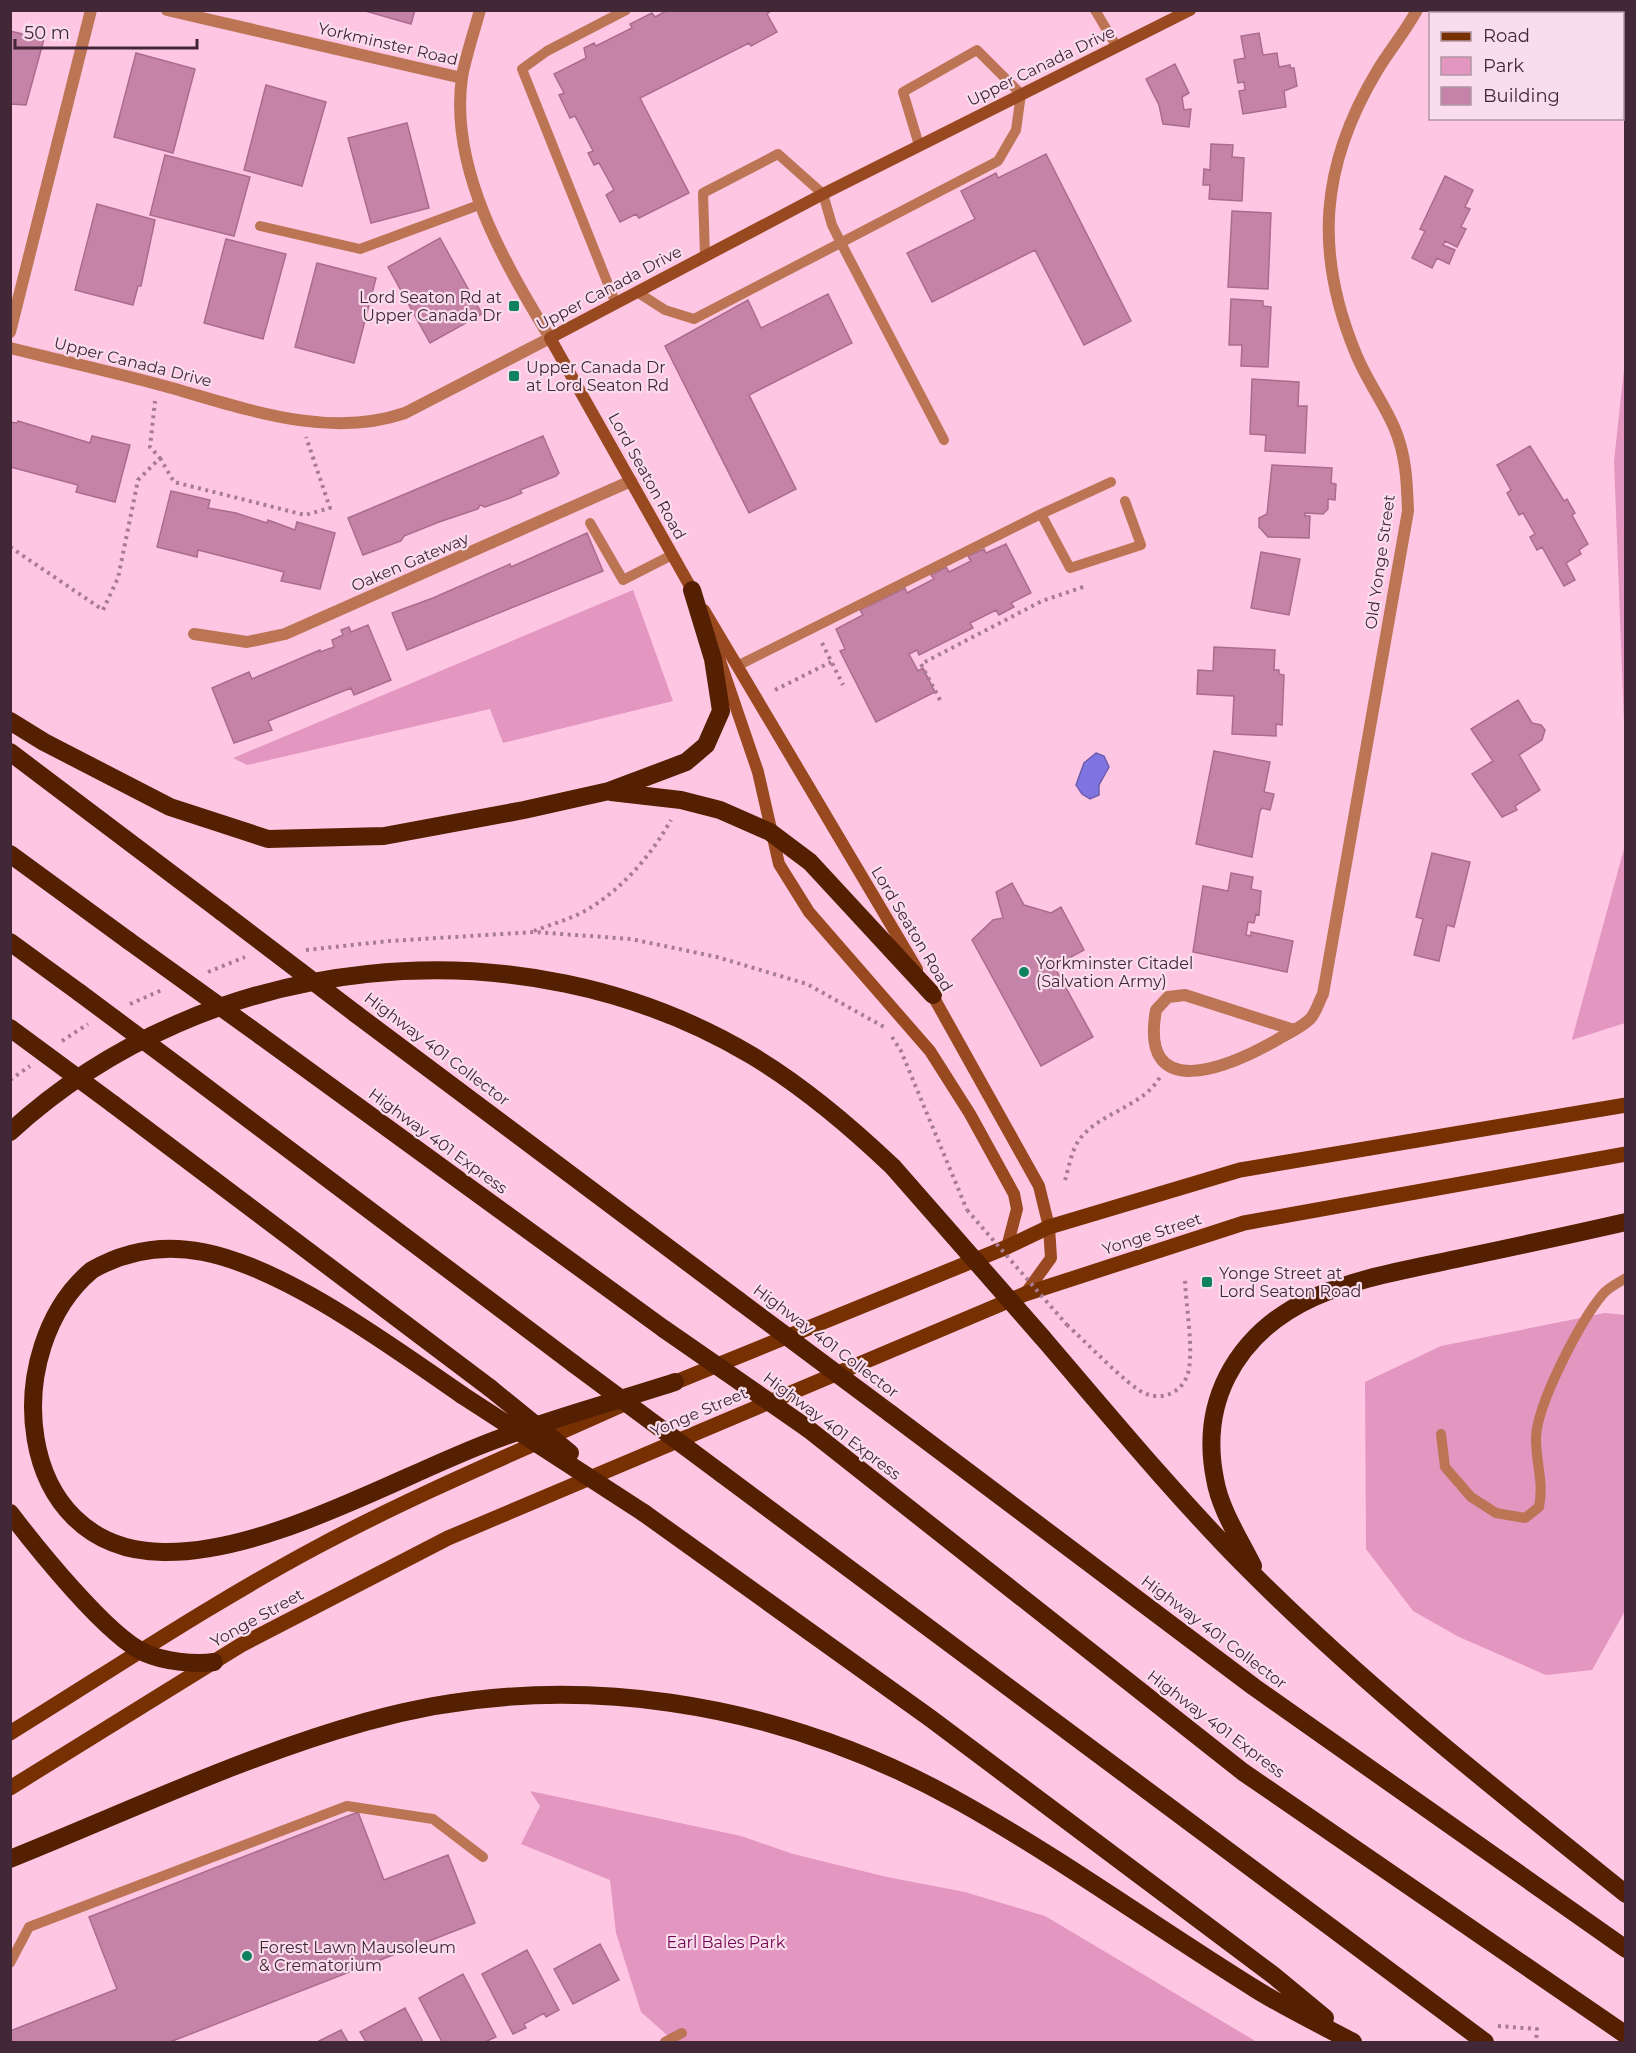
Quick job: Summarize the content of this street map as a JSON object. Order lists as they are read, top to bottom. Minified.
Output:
{"streets":{"highway":["Highway 401 Collector","Highway 401 Express"],"main road":["Yonge Street"],"street":["Yorkminster Road","Upper Canada Drive","Lord Seaton Road","Oaken Gateway","Old Yonge Street"]},"crossings":[["Yorkminster Road","Lord Seaton Road"],["Upper Canada Drive","Lord Seaton Road"],["Lord Seaton Road","Oaken Gateway"],["Lord Seaton Road","Yonge Street"]],"parks":["Earl Bales Park"],"places":{"transit":["Lord Seaton Rd at Upper Canada Dr","Upper Canada Dr at Lord Seaton Rd","Yonge Street at Lord Seaton Road"],"other":["Yorkminster Citadel (Salvation Army)","Forest Lawn Mausoleum & Crematorium"]},"legend":["Road","Park","Building"],"scale_bar":"50 m"}
